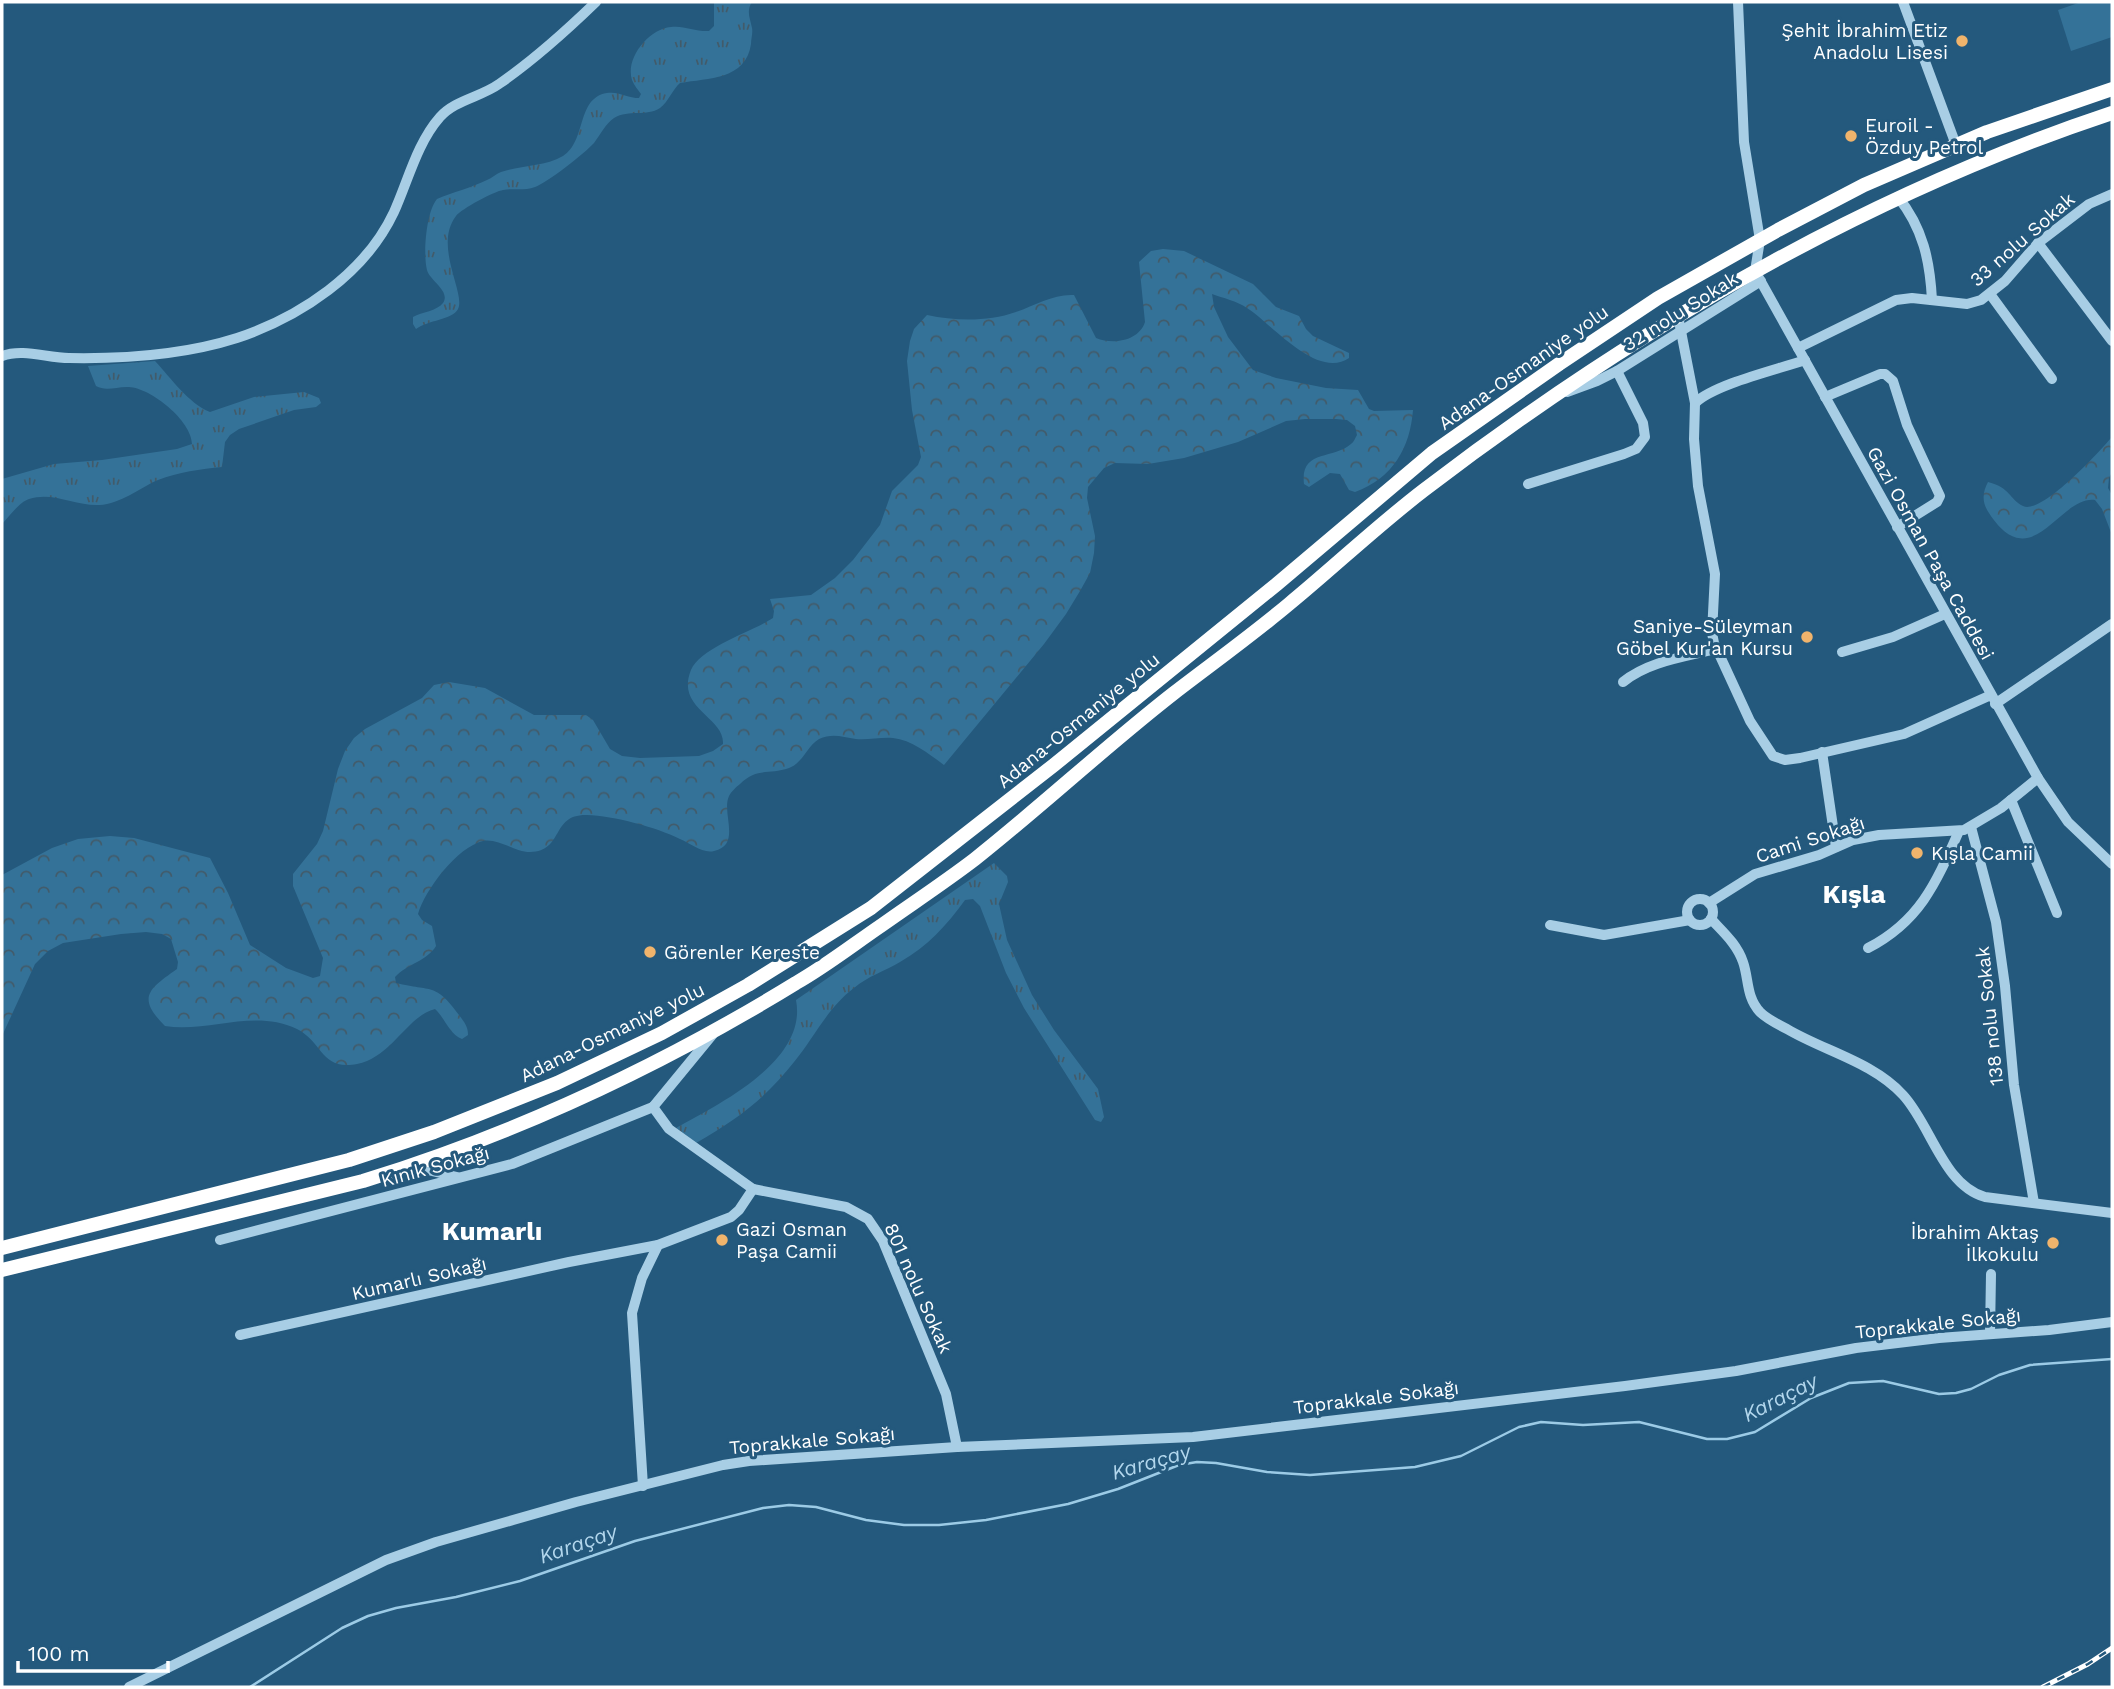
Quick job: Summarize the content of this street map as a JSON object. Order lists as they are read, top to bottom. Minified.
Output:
{"streets":{"highway":["Adana-Osmaniye yolu"],"street":["33 nolu Sokak","32 nolu Sokak","Gazi Osman Paşa Caddesi","Cami Sokağı","138 nolu Sokak","Kınık Sokağı","Kumarlı Sokağı","801 nolu Sokak","Toprakkale Sokağı"]},"crossings":[["33 nolu Sokak","Gazi Osman Paşa Caddesi"],["32 nolu Sokak","Adana-Osmaniye yolu"],["32 nolu Sokak","Gazi Osman Paşa Caddesi"],["Adana-Osmaniye yolu","Gazi Osman Paşa Caddesi"],["Adana-Osmaniye yolu","Kınık Sokağı"],["Gazi Osman Paşa Caddesi","Cami Sokağı"],["Cami Sokağı","138 nolu Sokak"],["Kumarlı Sokağı","801 nolu Sokak"],["801 nolu Sokak","Toprakkale Sokağı"]],"districts":["Kışla","Kumarlı"],"water":["Karaçay"],"places":["Şehit İbrahim Etiz Anadolu Lisesi","Euroil - Özduy Petrol","Saniye-Süleyman Göbel Kur'an Kursu","Kışla Camii","Görenler Kereste","Gazi Osman Paşa Camii","İbrahim Aktaş İlkokulu"],"scale_bar":"100 m"}
